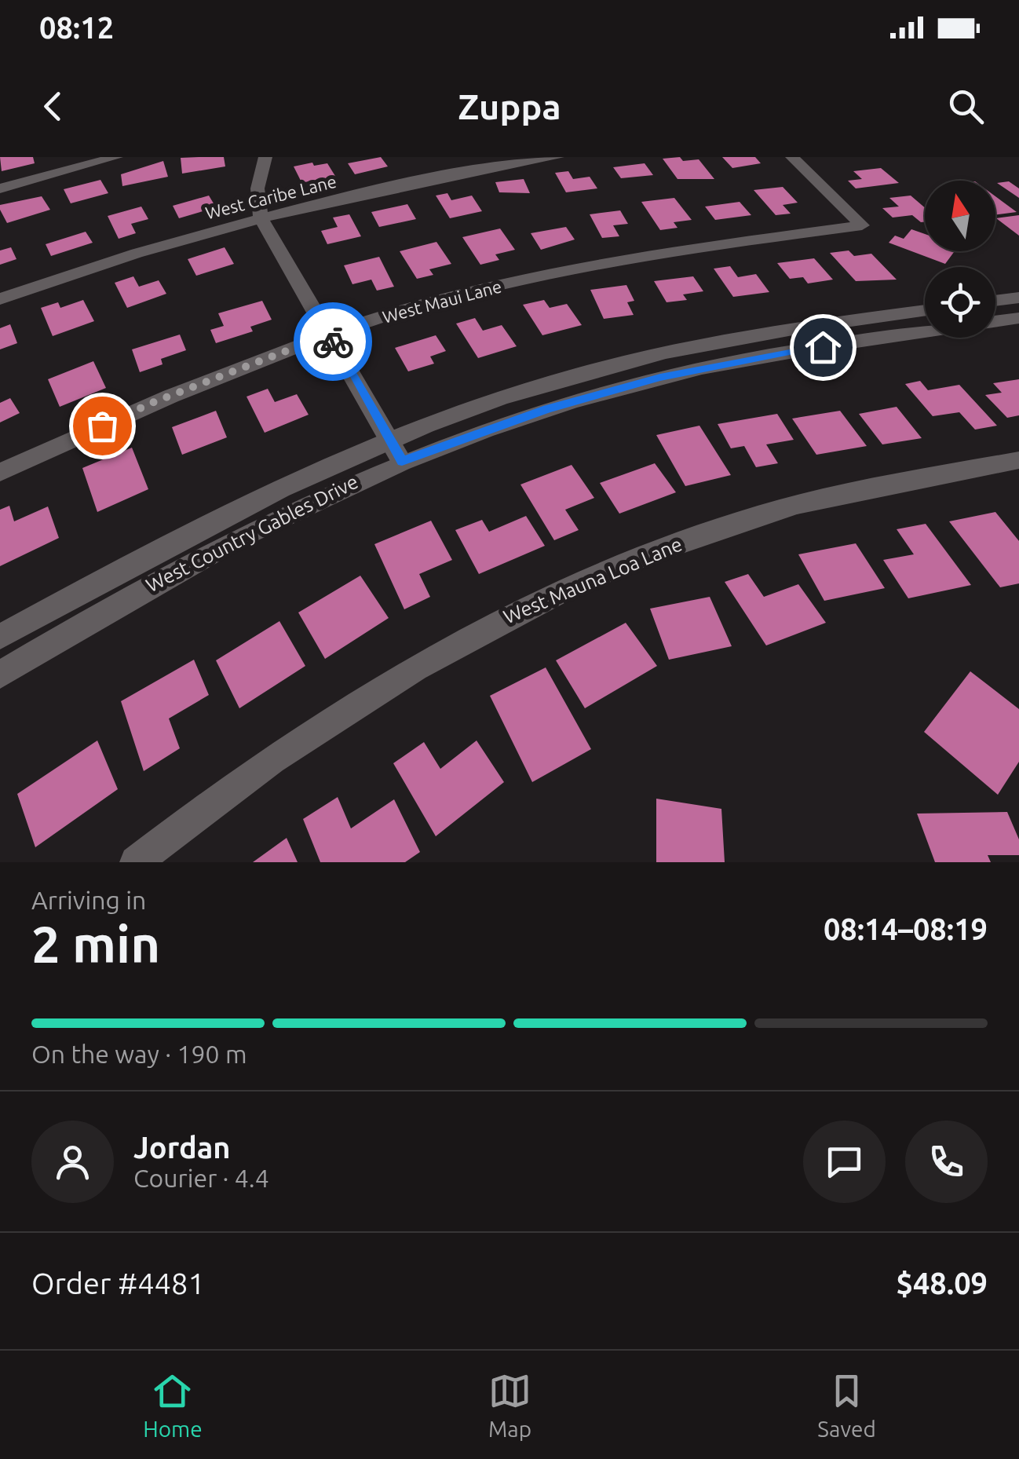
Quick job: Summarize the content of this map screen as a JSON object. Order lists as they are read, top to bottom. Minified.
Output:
{"streets":{"street":["West Caribe Lane","West Maui Lane","West Country Gables Drive","West Mauna Loa Lane"]},"north":"top","page":{"status":"08:12","header":"Zuppa","heading":["2 min","Arriving in","08:14–08:19"],"panel":["Jordan","Courier · 4.4","Order #4481","$48.09"],"bar":"On the way · 190 m","tabs":["Home","Map","Saved"]}}
